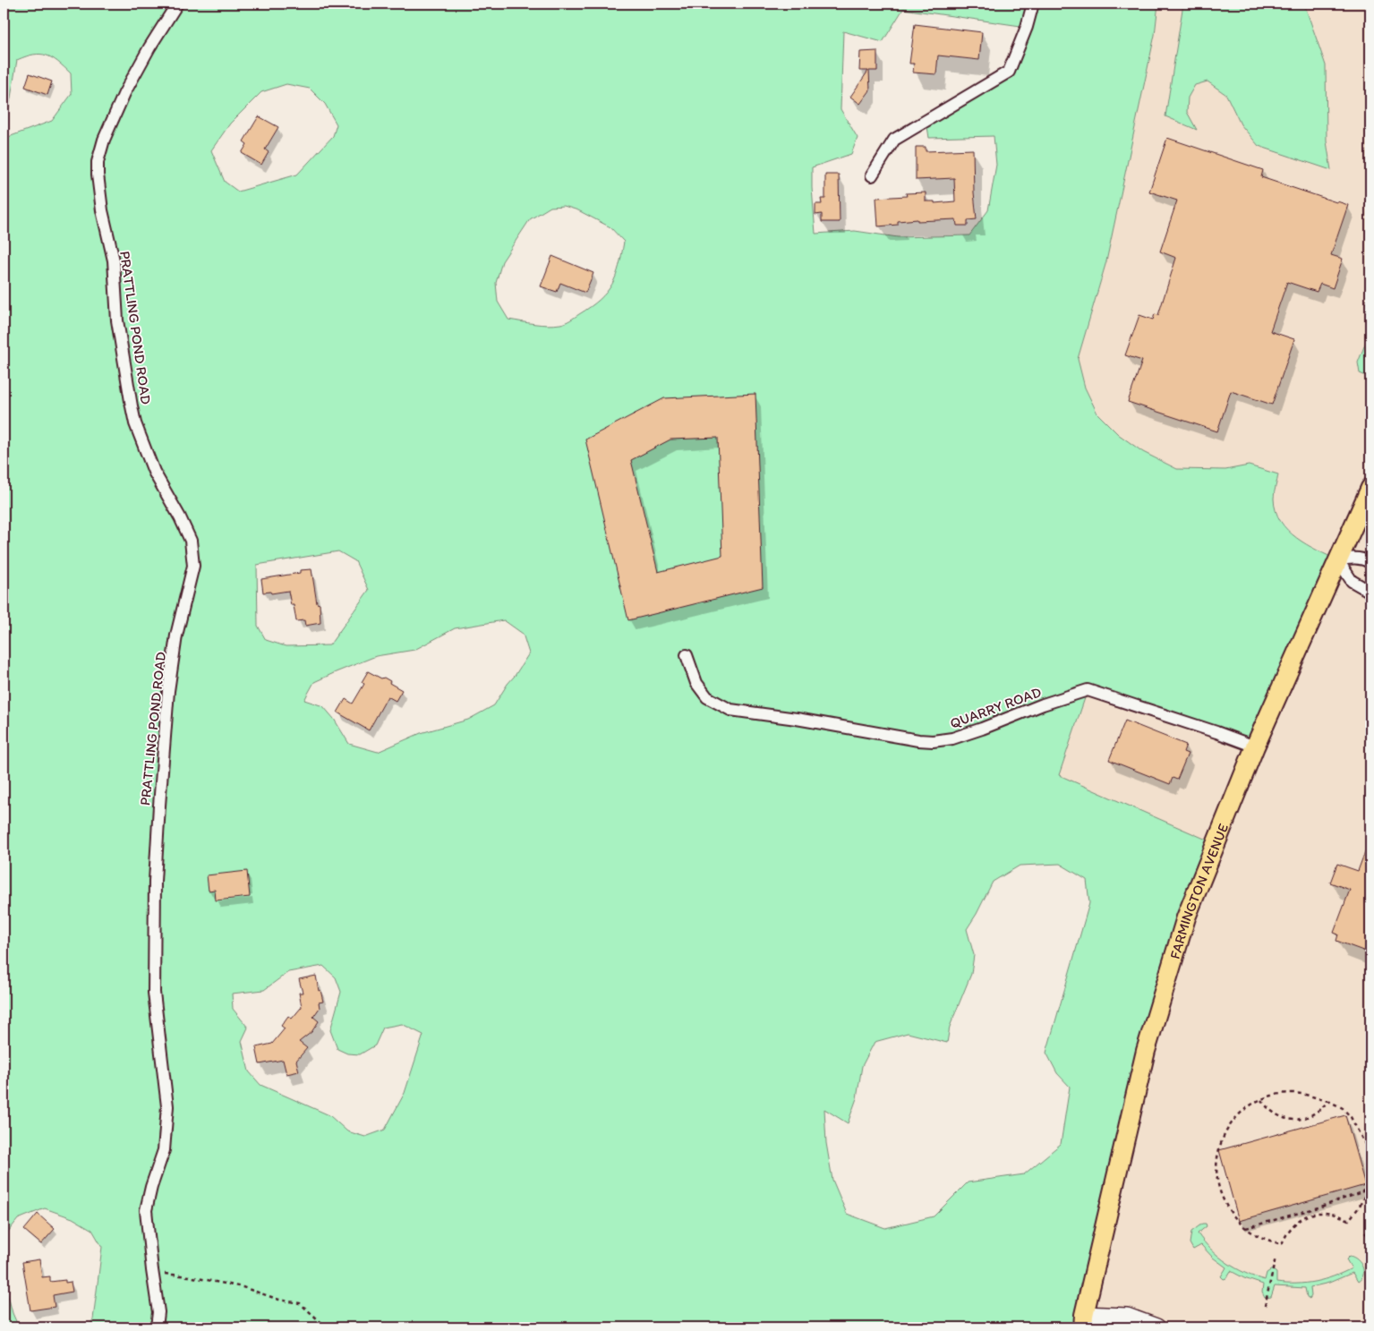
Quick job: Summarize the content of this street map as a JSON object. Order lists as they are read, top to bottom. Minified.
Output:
{"streets":{"main road":["FARMINGTON AVENUE"],"street":["PRATTLING POND ROAD","QUARRY ROAD"]},"crossings":[["QUARRY ROAD","FARMINGTON AVENUE"]]}
